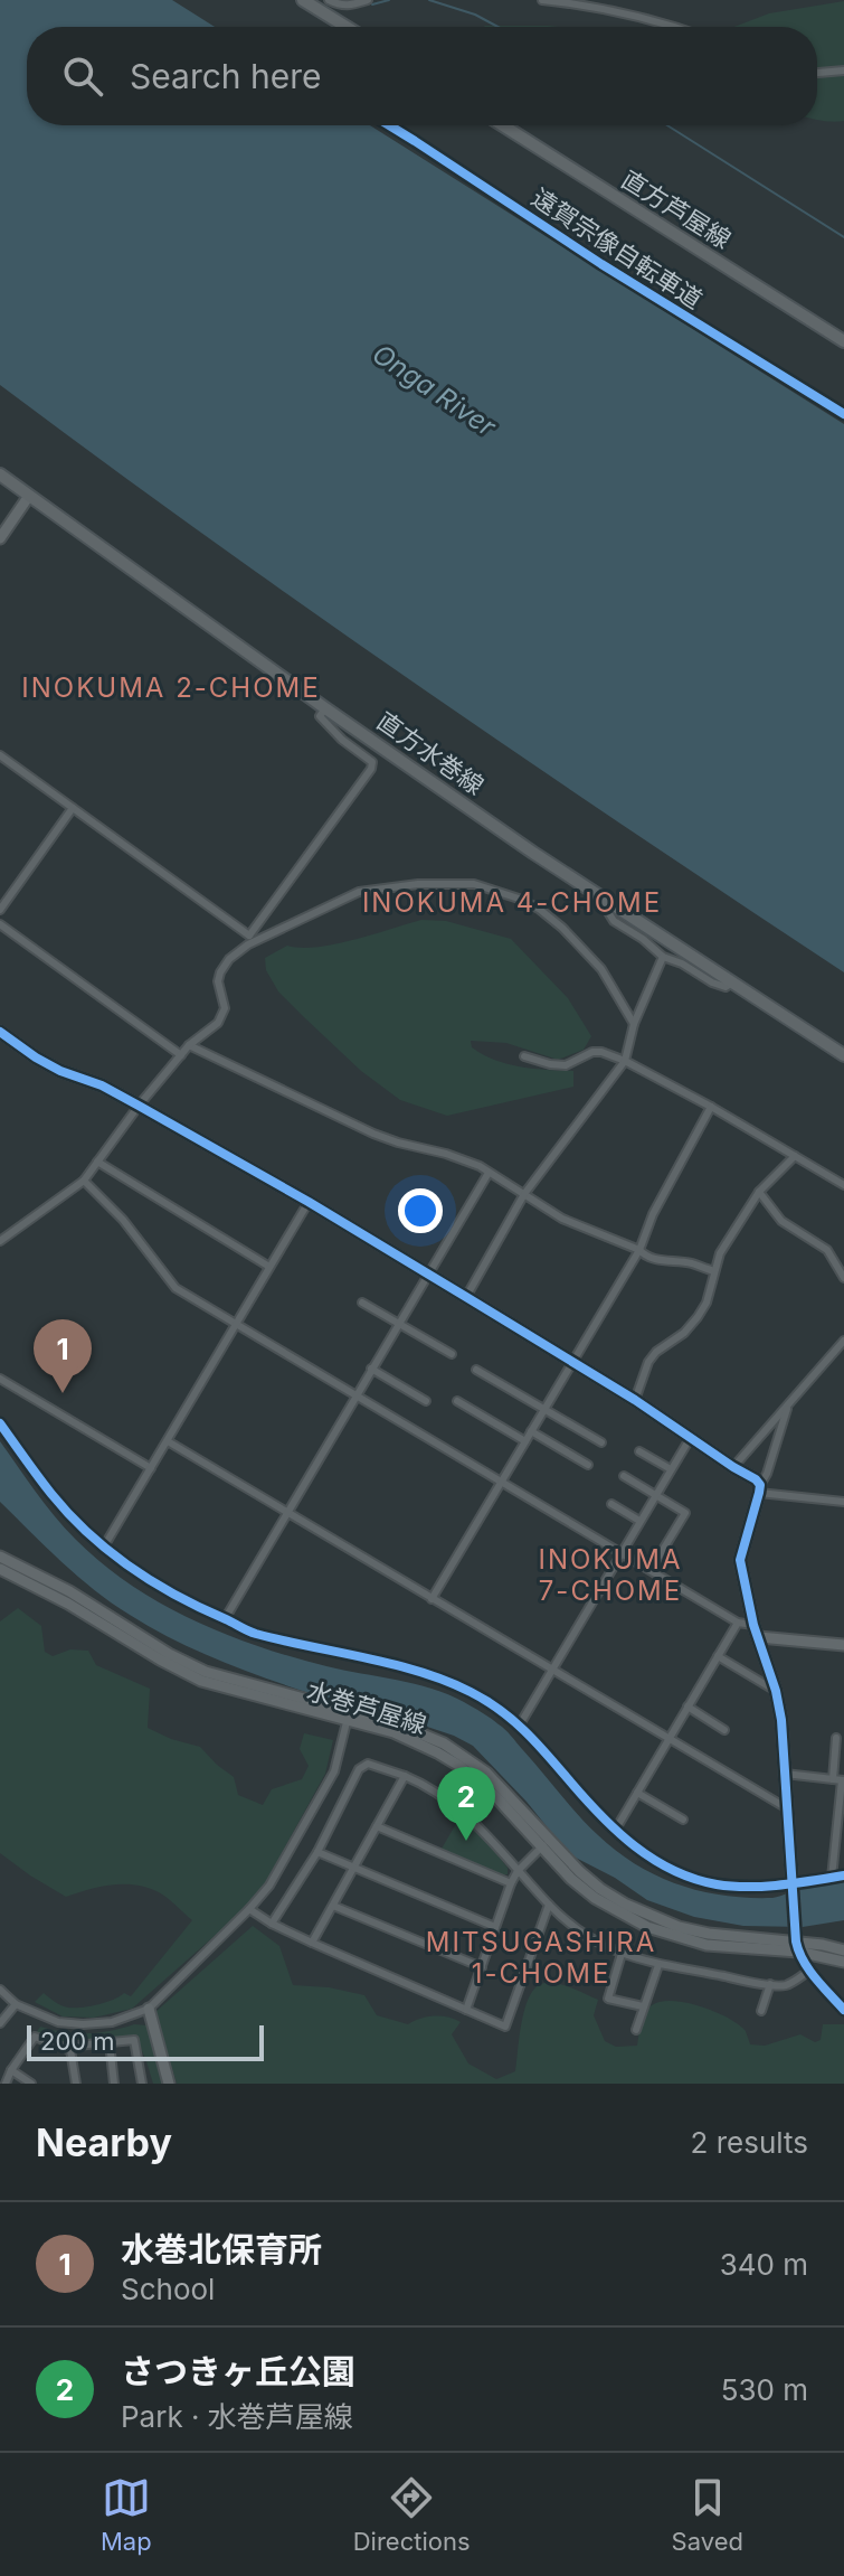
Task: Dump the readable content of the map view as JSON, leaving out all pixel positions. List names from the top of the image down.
{
  "streets": {
    "main road": ["直方芦屋線", "直方水巻線"],
    "street": ["水巻芦屋線"],
    "cycle path": ["遠賀宗像自転車道"]
  },
  "districts": [
    "INOKUMA 2-CHOME",
    "INOKUMA 4-CHOME",
    "INOKUMA 7-CHOME",
    "MITSUGASHIRA 1-CHOME"
  ],
  "water": ["Onga River"],
  "scale_bar": "200 m",
  "page": {
    "search": "Search here",
    "pins": ["1", "2"],
    "scale": "200 m",
    "heading": ["Nearby", "2 results"],
    "list": [
      {
        "mark": "1",
        "name": "水巻北保育所",
        "note": "School",
        "value": "340 m"
      },
      {
        "mark": "2",
        "name": "さつきヶ丘公園",
        "note": "Park · 水巻芦屋線",
        "value": "530 m"
      }
    ],
    "nav": ["Map", "Directions", "Saved"]
  }
}
